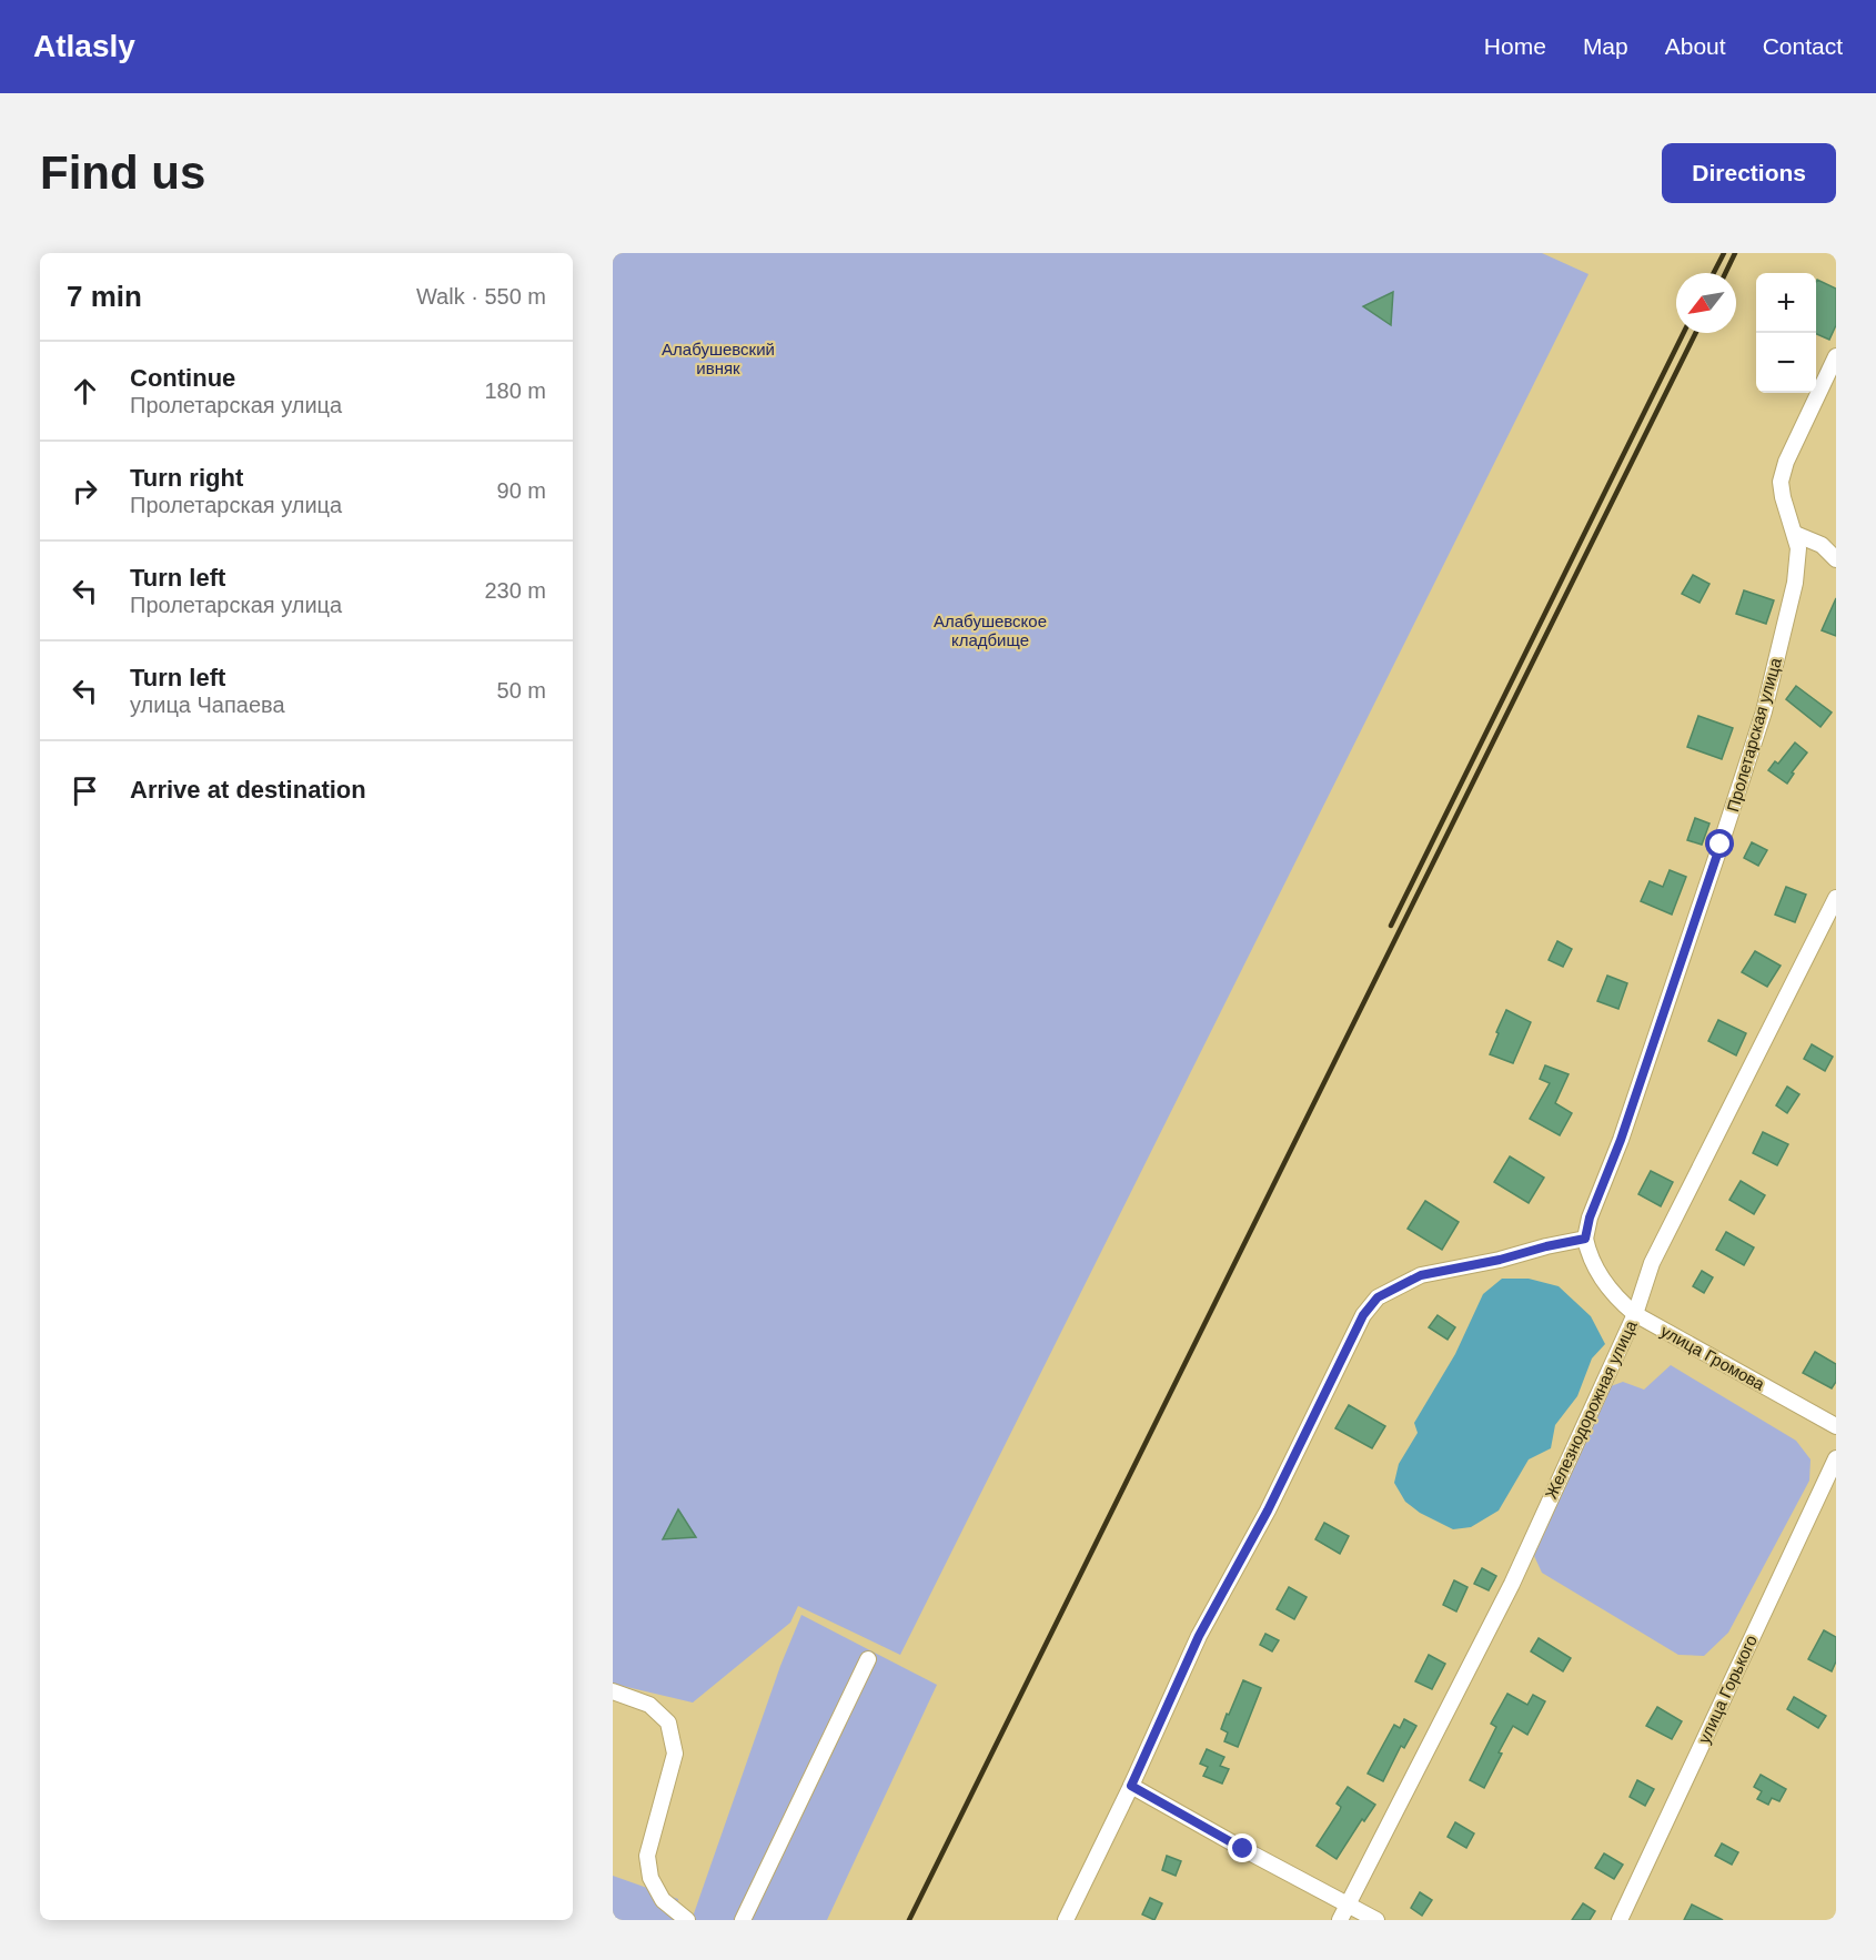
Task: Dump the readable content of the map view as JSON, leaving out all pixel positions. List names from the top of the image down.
{
  "streets": {
    "street": [
      "Пролетарская улица",
      "улица Громова",
      "Железнодорожная улица",
      "улица Горького"
    ]
  },
  "crossings": [
    ["Пролетарская улица", "улица Громова"],
    ["улица Громова", "Железнодорожная улица"]
  ],
  "parks": ["Алабушевский ивняк", "Алабушевское кладбище"],
  "north": "bottom left",
  "page": {
    "header": "Atlasly",
    "nav": [
      "Home",
      "Map",
      "About",
      "Contact"
    ],
    "buttons": "Directions",
    "title": "Find us",
    "heading": ["7 min", "Walk · 550 m"],
    "map_buttons": ["+", "−"],
    "list": [
      ["Continue", "Пролетарская улица", "180 m"],
      ["Turn right", "Пролетарская улица", "90 m"],
      ["Turn left", "Пролетарская улица", "230 m"],
      ["Turn left", "улица Чапаева", "50 m"],
      "Arrive at destination"
    ]
  }
}
